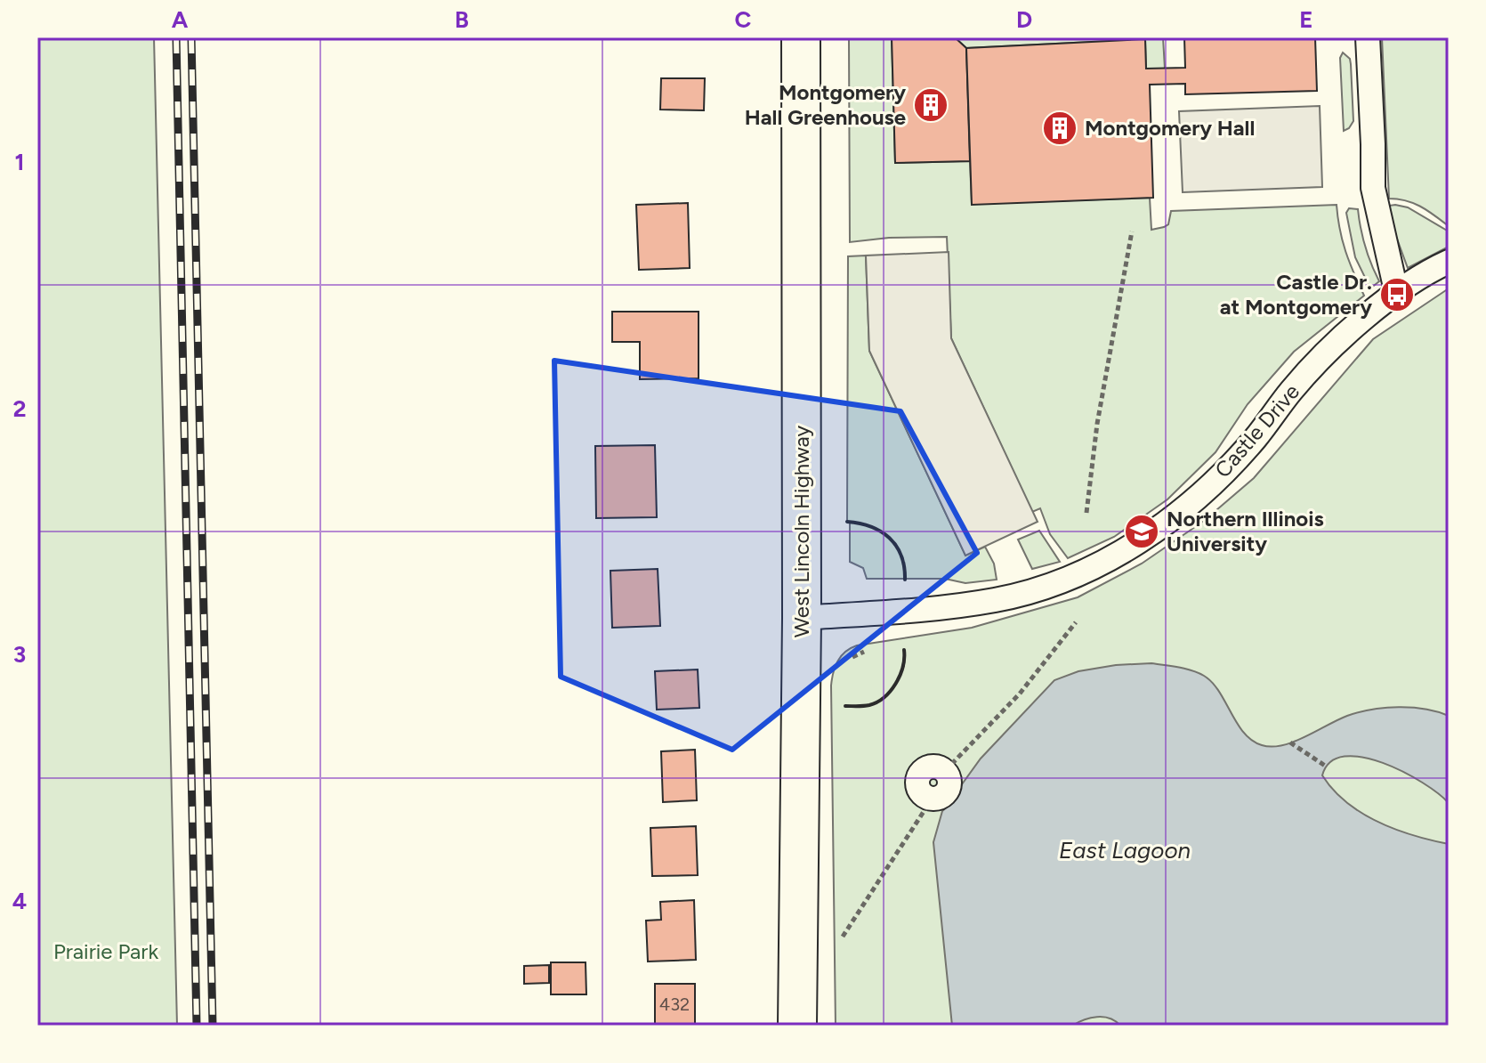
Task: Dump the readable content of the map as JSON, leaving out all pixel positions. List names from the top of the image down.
{
  "streets": {
    "main road": ["West Lincoln Highway"],
    "street": ["Castle Drive"]
  },
  "crossings": [
    ["Castle Drive", "West Lincoln Highway"]
  ],
  "water": ["East Lagoon"],
  "parks": ["Prairie Park"],
  "places": {
    "building": ["Montgomery Hall Greenhouse", "Montgomery Hall"],
    "bus stop": ["Castle Dr. at Montgomery"],
    "school or university": ["Northern Illinois University"]
  },
  "house_numbers": ["432"],
  "grid": {
    "columns": [
      "A",
      "B",
      "C",
      "D",
      "E"
    ],
    "rows": [
      "1",
      "2",
      "3",
      "4"
    ]
  }
}
